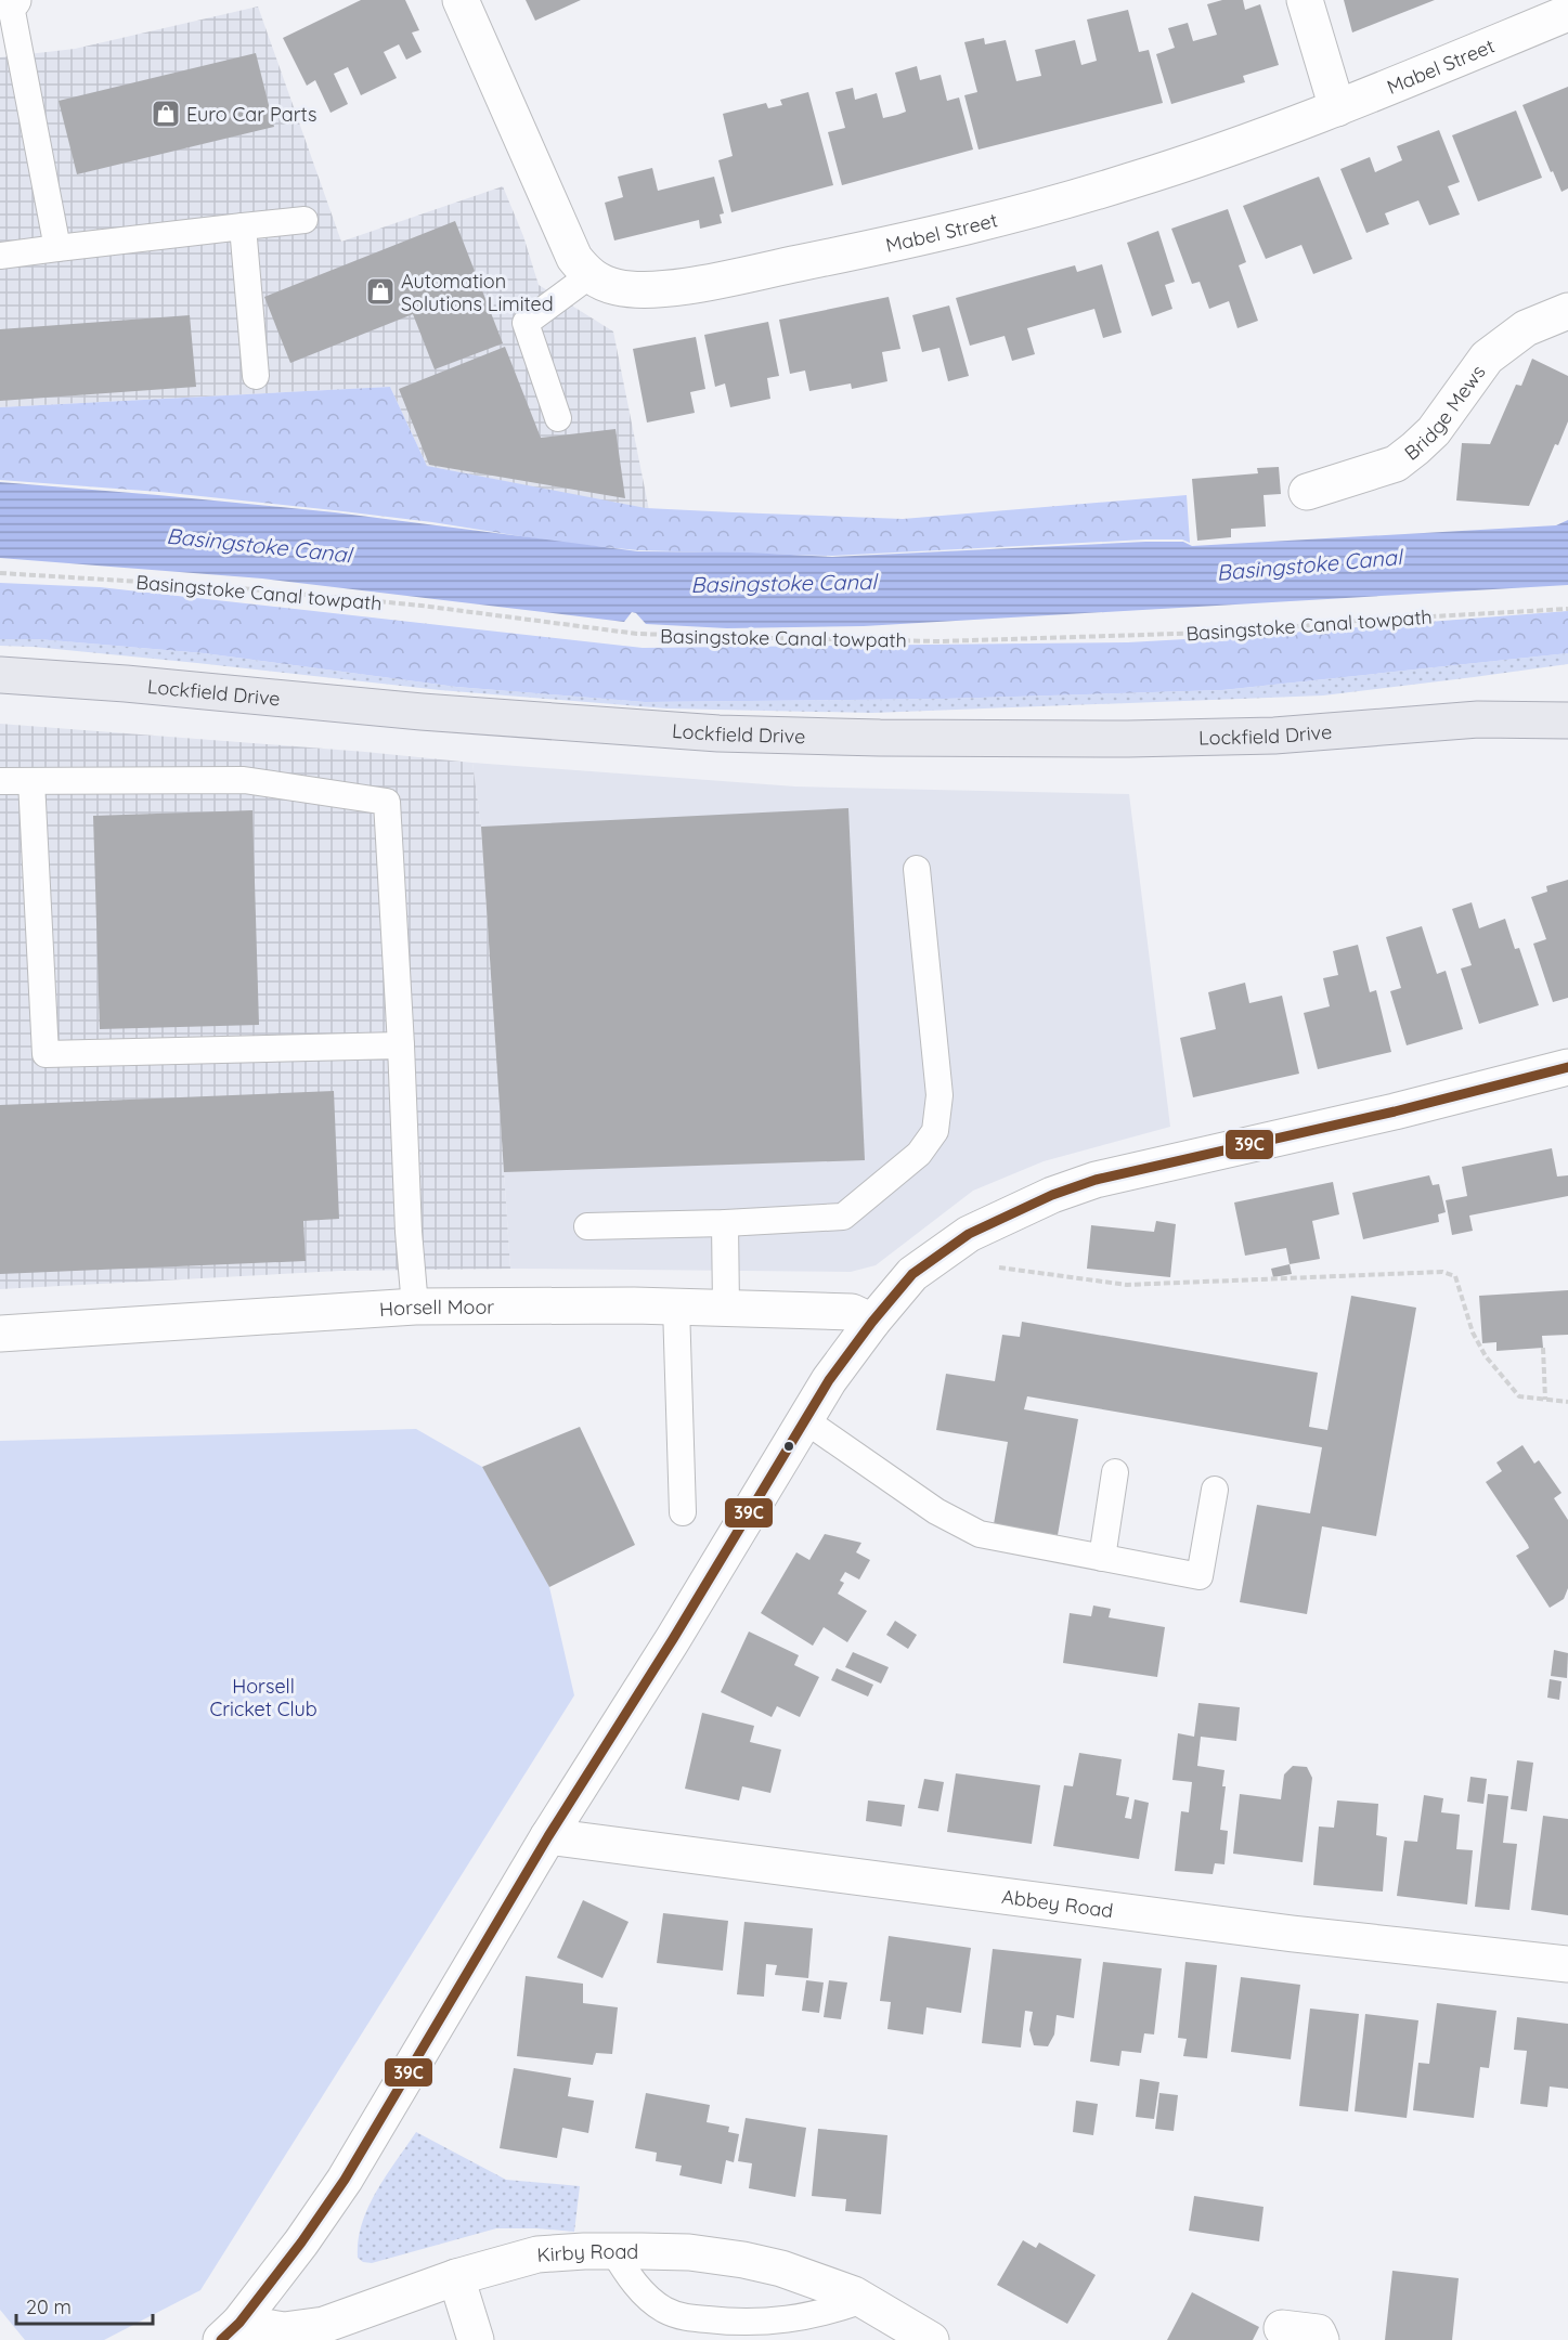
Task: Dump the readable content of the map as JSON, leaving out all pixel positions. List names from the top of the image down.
{
  "streets": {
    "main road": ["Lockfield Drive"],
    "street": [
      "Mabel Street",
      "Bridge Mews",
      "Horsell Moor",
      "Abbey Road",
      "Kirby Road"
    ],
    "path": ["Basingstoke Canal towpath"]
  },
  "water": ["Basingstoke Canal"],
  "parks": ["Horsell Cricket Club"],
  "places": {
    "shop": ["Euro Car Parts", "Automation Solutions Limited"]
  },
  "lines": ["transit line 39C"],
  "scale_bar": "20 m"
}
